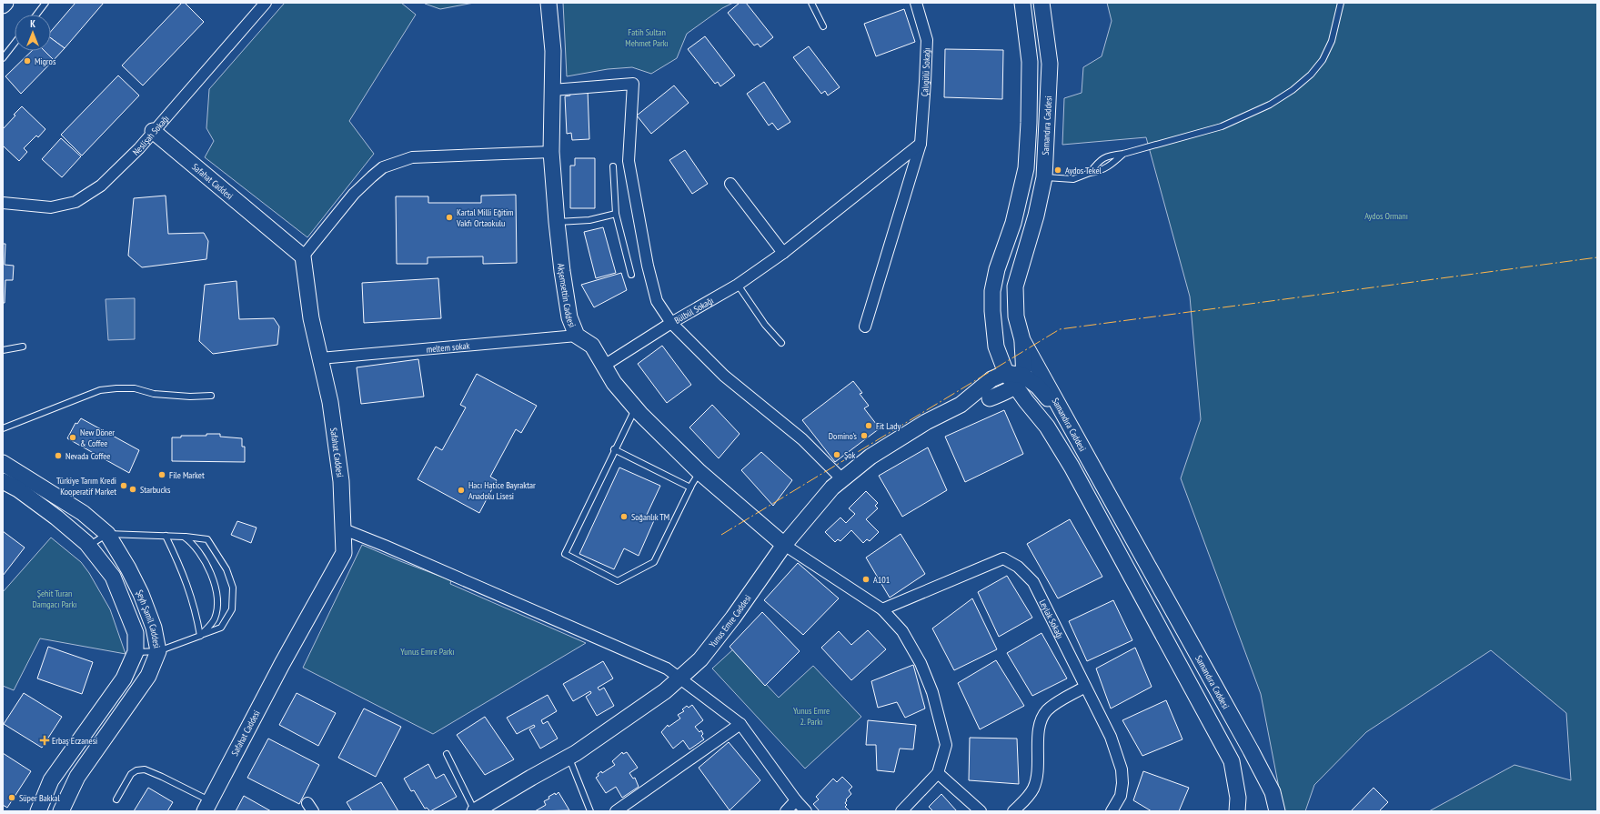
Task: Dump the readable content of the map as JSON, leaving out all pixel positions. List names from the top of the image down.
{
  "streets": {
    "street": [
      "Çalıgülü Sokağı",
      "Samandıra Caddesi",
      "Neslişah Sokağı",
      "Safahat Caddesi",
      "Akşemsettin Caddesi",
      "Bülbül Sokağı",
      "meltem sokak",
      "Şeyh Şamil Caddesi",
      "Leylak Sokağı",
      "Yunus Emre Caddesi"
    ]
  },
  "crossings": [
    ["Çalıgülü Sokağı", "Bülbül Sokağı"],
    ["Neslişah Sokağı", "Safahat Caddesi"],
    ["Safahat Caddesi", "meltem sokak"],
    ["Akşemsettin Caddesi", "Bülbül Sokağı"],
    ["Akşemsettin Caddesi", "meltem sokak"],
    ["Akşemsettin Caddesi", "Yunus Emre Caddesi"]
  ],
  "parks": [
    "Fatih Sultan Mehmet Parkı",
    "Aydos Ormanı",
    "Şehit Turan Damgacı Parkı",
    "Yunus Emre Parkı",
    "Yunus Emre 2. Parkı"
  ],
  "places": {
    "other": [
      "Migros",
      "Aydos Tekel",
      "Kartal Milli Eğitim Vakfı Ortaokulu",
      "Fit Lady",
      "Domino's",
      "New Döner & Coffee",
      "Şok",
      "Nevada Coffee",
      "File Market",
      "Türkiye Tarım Kredi Kooperatif Market",
      "Starbucks",
      "Hacı Hatice Bayraktar Anadolu Lisesi",
      "Soğanlık TM",
      "A101",
      "Süper Bakkal"
    ],
    "health": ["Erbaş Eczanesi"]
  },
  "north": "top"
}
